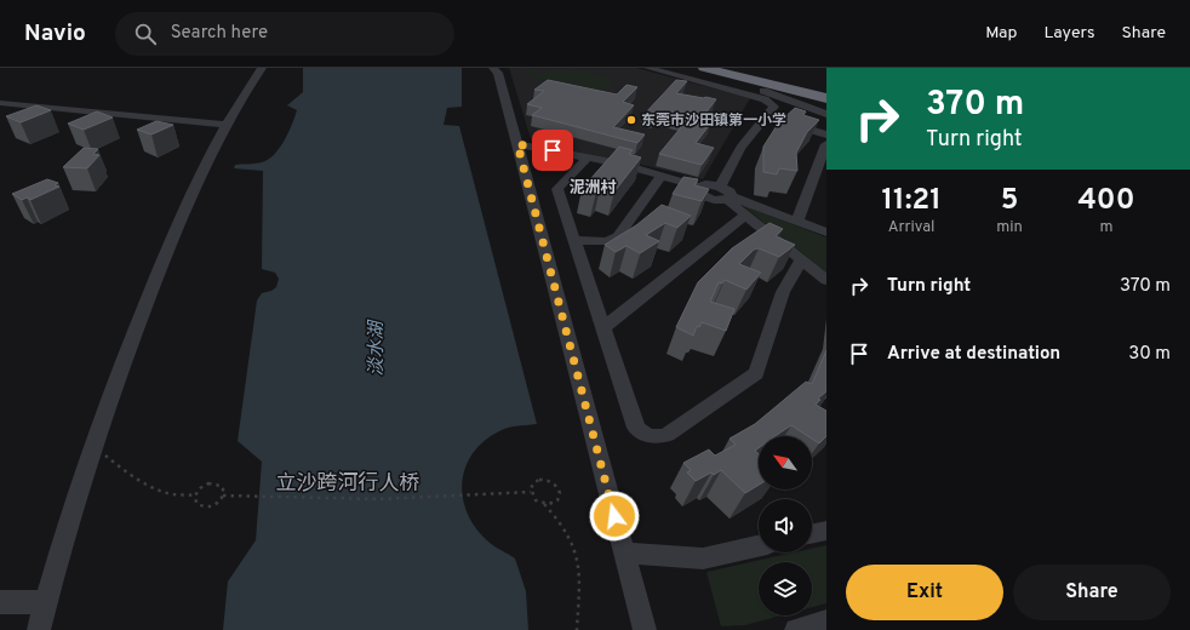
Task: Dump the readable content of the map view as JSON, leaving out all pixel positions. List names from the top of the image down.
{
  "streets": {
    "path": ["立沙跨河行人桥"]
  },
  "districts": ["泥洲村"],
  "water": ["淡水湖"],
  "places": ["东莞市沙田镇第一小学"],
  "north": "top left",
  "page": {
    "header": "Navio",
    "search": "Search here",
    "nav": ["Map", "Layers", "Share"],
    "turn": ["370 m", "Turn right"],
    "eta": [
      "11:21",
      "Arrival",
      "5",
      "min",
      "400",
      "m"
    ],
    "list": [
      {
        "name": "Turn right",
        "value": "370 m"
      },
      {
        "name": "Arrive at destination",
        "value": "30 m"
      }
    ],
    "buttons": ["Exit", "Share"]
  }
}
